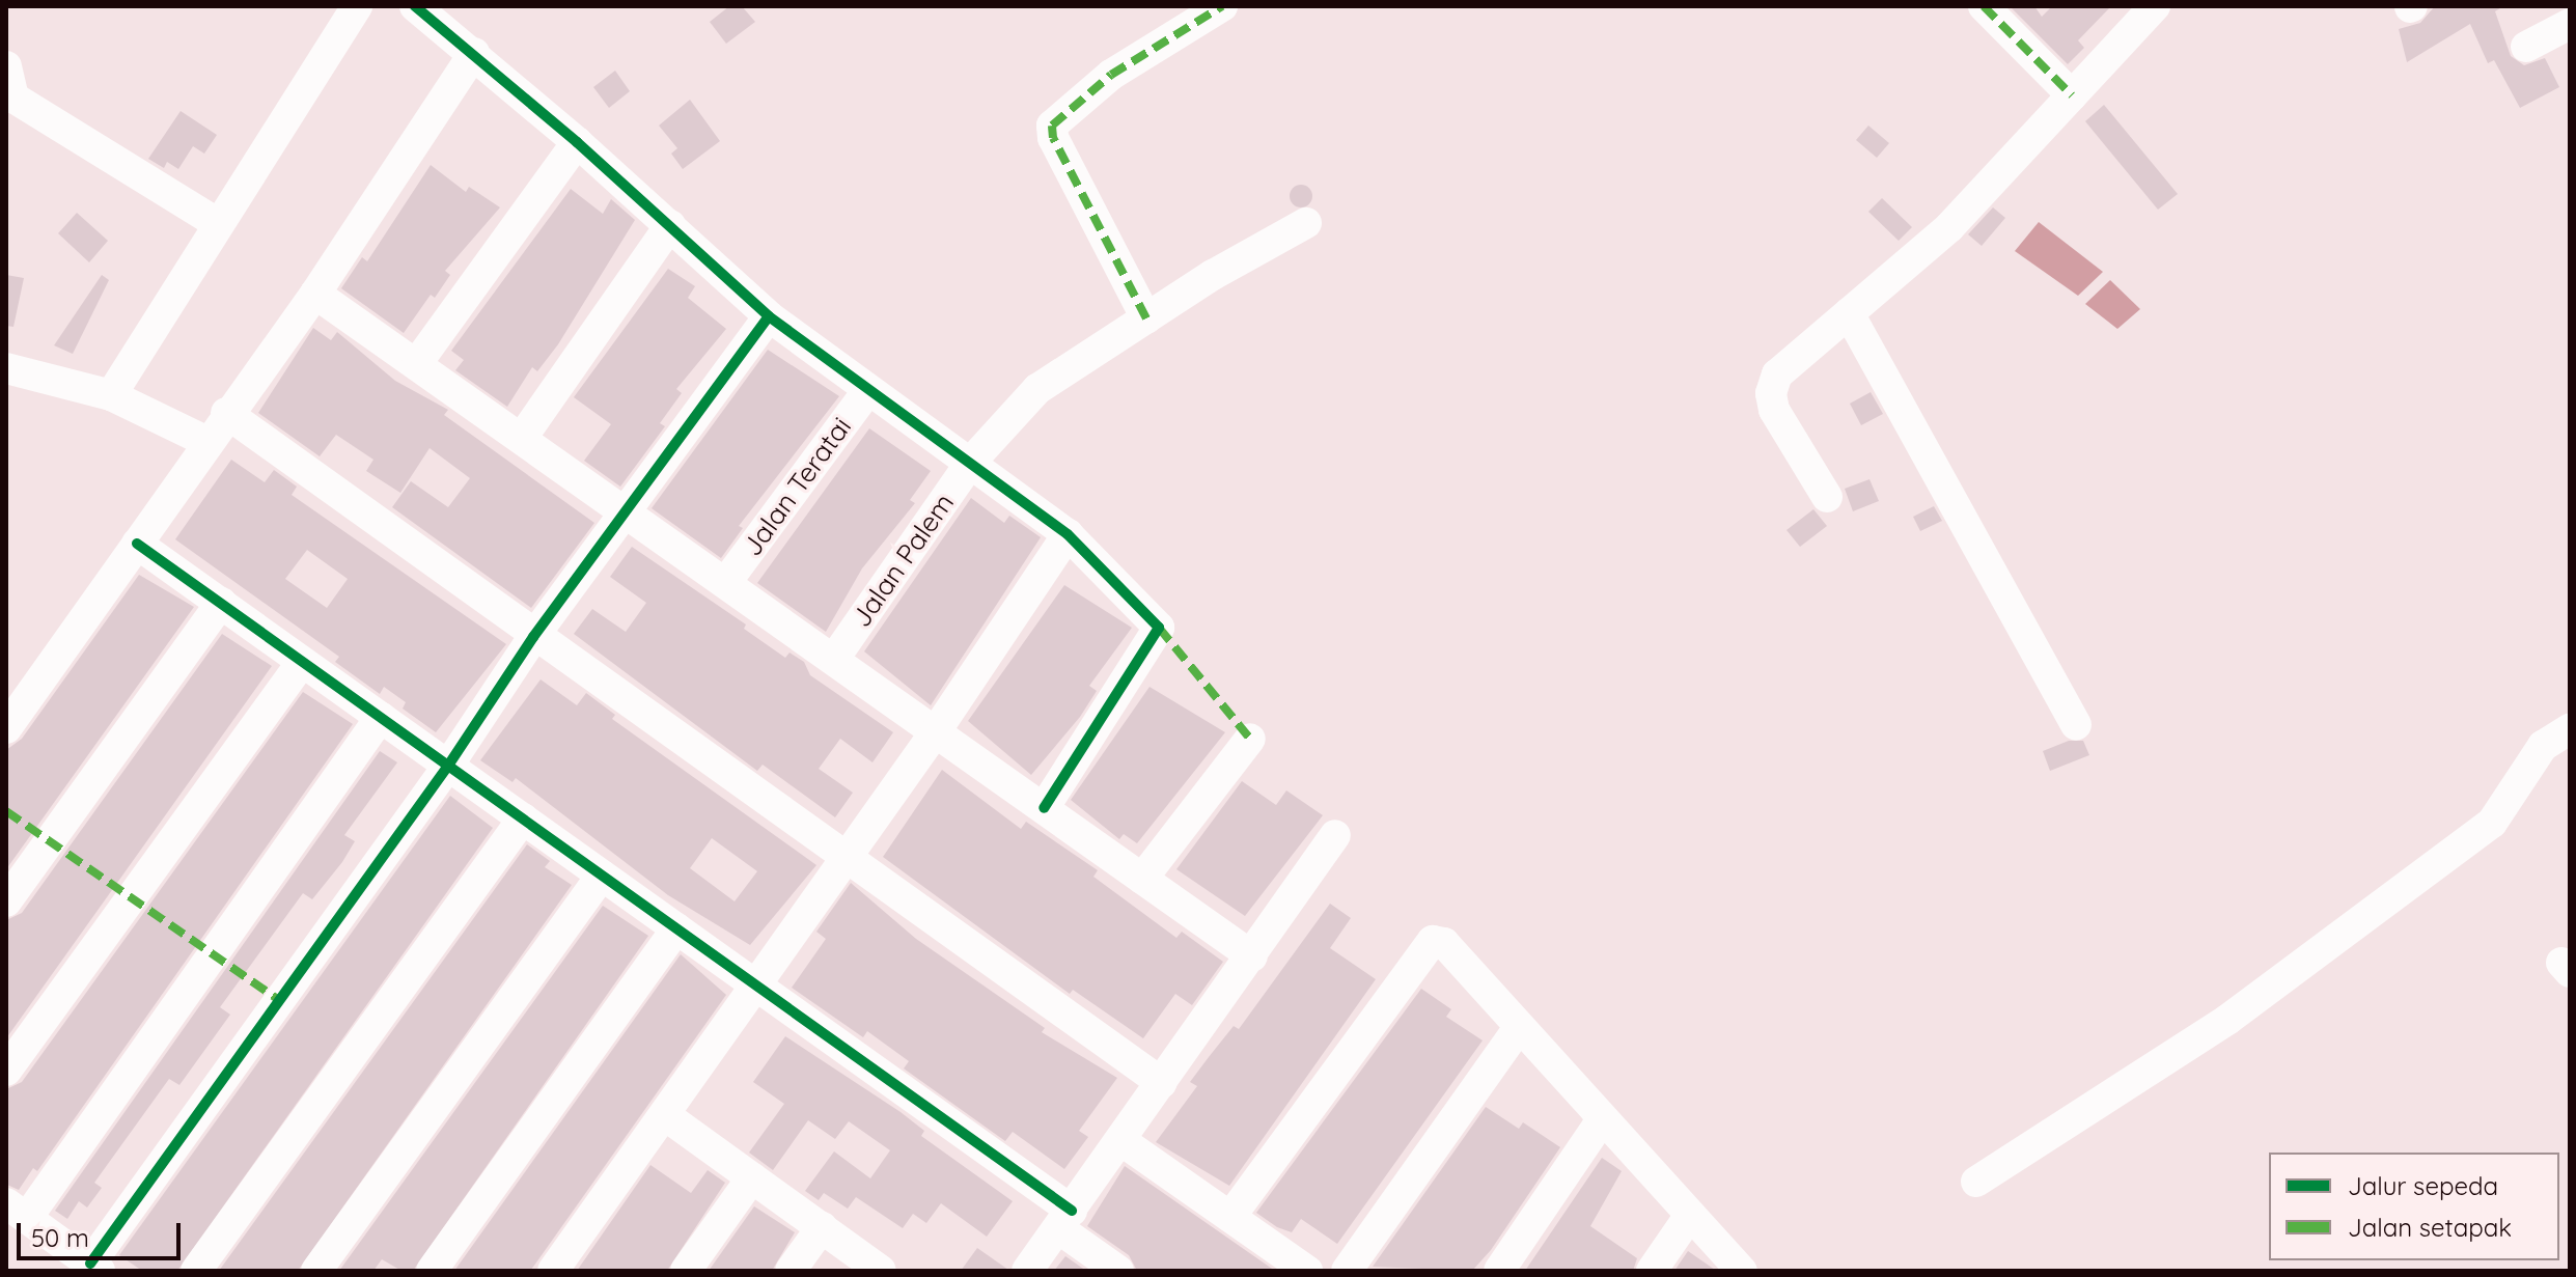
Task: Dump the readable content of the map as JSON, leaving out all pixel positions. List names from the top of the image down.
{
  "streets": {
    "street": ["Jalan Teratai", "Jalan Palem"]
  },
  "legend": ["Jalur sepeda", "Jalan setapak"],
  "scale_bar": "50 m"
}
